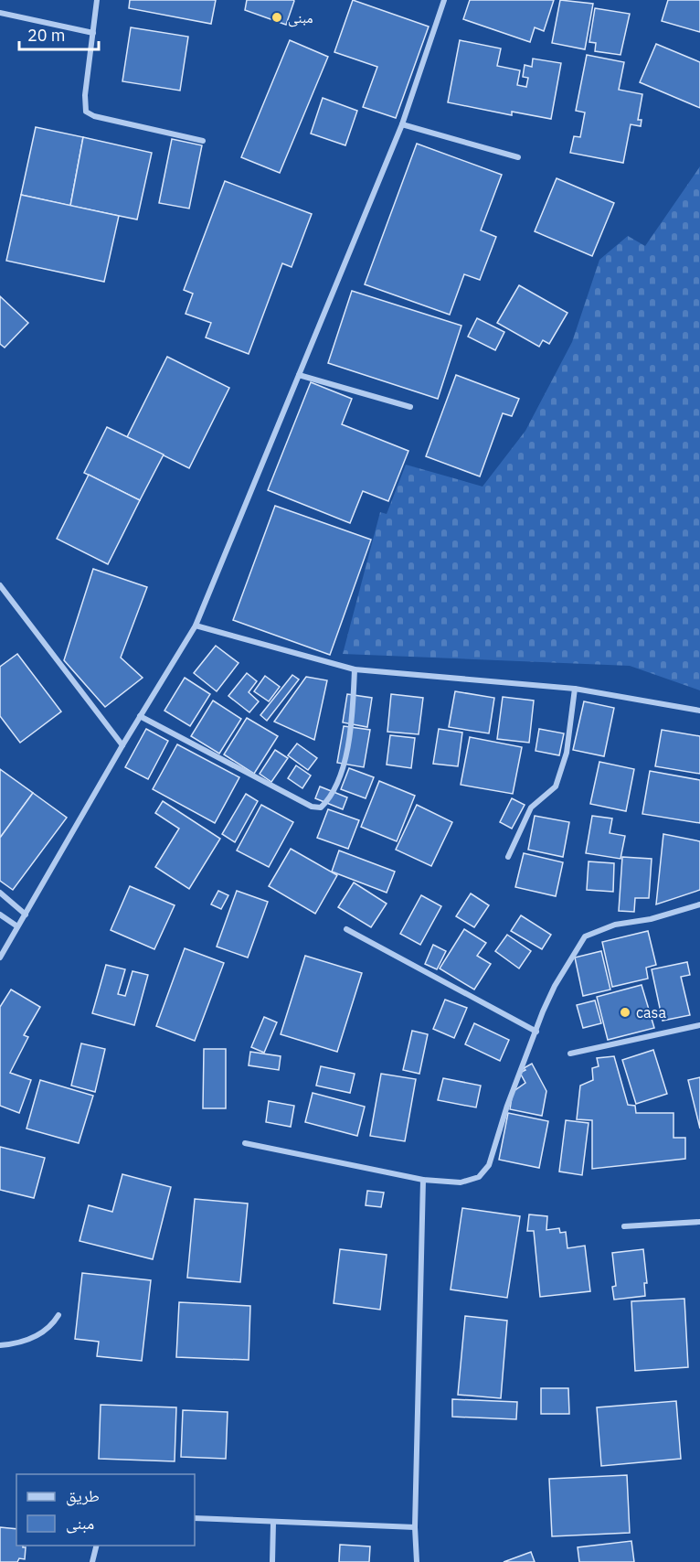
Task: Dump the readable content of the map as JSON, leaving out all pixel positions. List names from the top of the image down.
{
  "places": ["مبنى", "casa"],
  "legend": ["طريق", "مبنى"],
  "scale_bar": "20 m"
}
